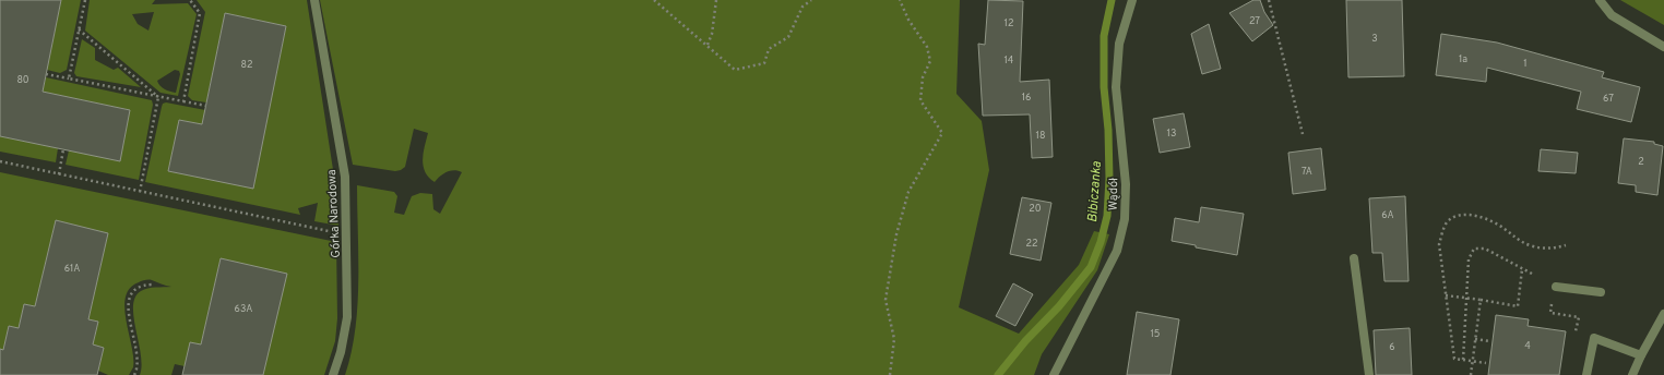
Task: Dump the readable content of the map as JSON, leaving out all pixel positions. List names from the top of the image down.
{
  "streets": {
    "street": ["Wądół", "Górka Narodowa"]
  },
  "water": ["Bibiczanka"],
  "house_numbers": [
    "27",
    "12",
    "3",
    "1a",
    "14",
    "1",
    "82",
    "80",
    "16",
    "67",
    "13",
    "18",
    "2",
    "7A",
    "20",
    "6A",
    "22",
    "61A",
    "63A",
    "15",
    "4",
    "6"
  ]
}
